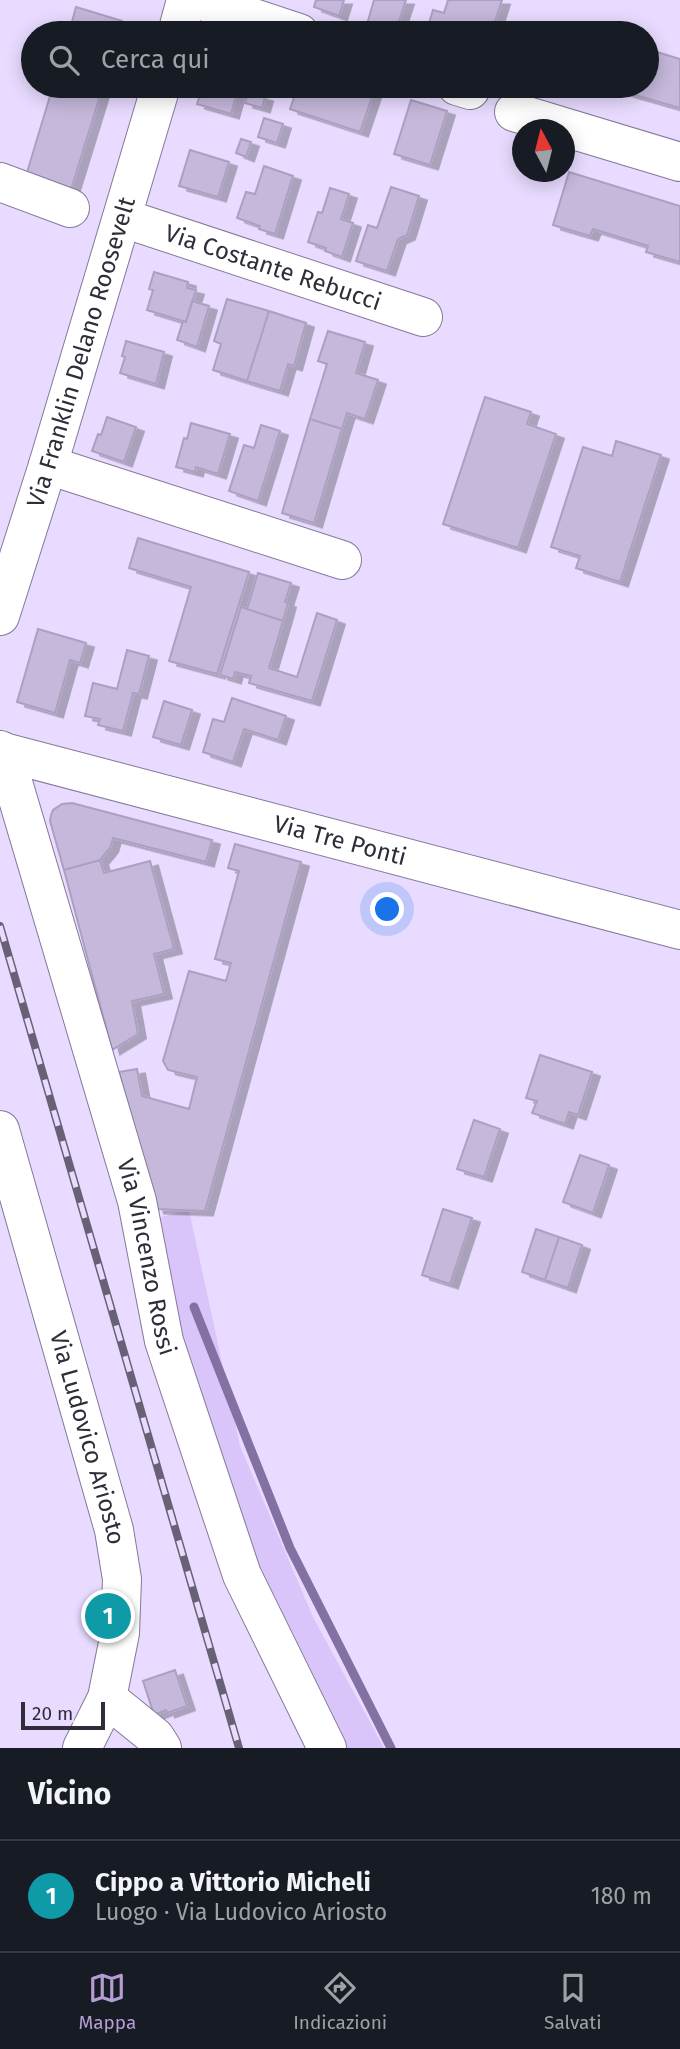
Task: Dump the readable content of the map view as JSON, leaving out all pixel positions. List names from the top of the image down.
{
  "streets": {
    "street": [
      "Via Costante Rebucci",
      "Via Franklin Delano Roosevelt",
      "Via Tre Ponti",
      "Via Vincenzo Rossi",
      "Via Ludovico Ariosto"
    ]
  },
  "crossings": [
    ["Via Costante Rebucci", "Via Franklin Delano Roosevelt"],
    ["Via Tre Ponti", "Via Vincenzo Rossi"]
  ],
  "scale_bar": "20 m",
  "north": "top",
  "page": {
    "search": "Cerca qui",
    "pins": "1",
    "scale": "20 m",
    "heading": "Vicino",
    "list": [
      {
        "mark": "1",
        "name": "Cippo a Vittorio Micheli",
        "note": "Luogo · Via Ludovico Ariosto",
        "value": "180 m"
      }
    ],
    "nav": ["Mappa", "Indicazioni", "Salvati"]
  }
}
